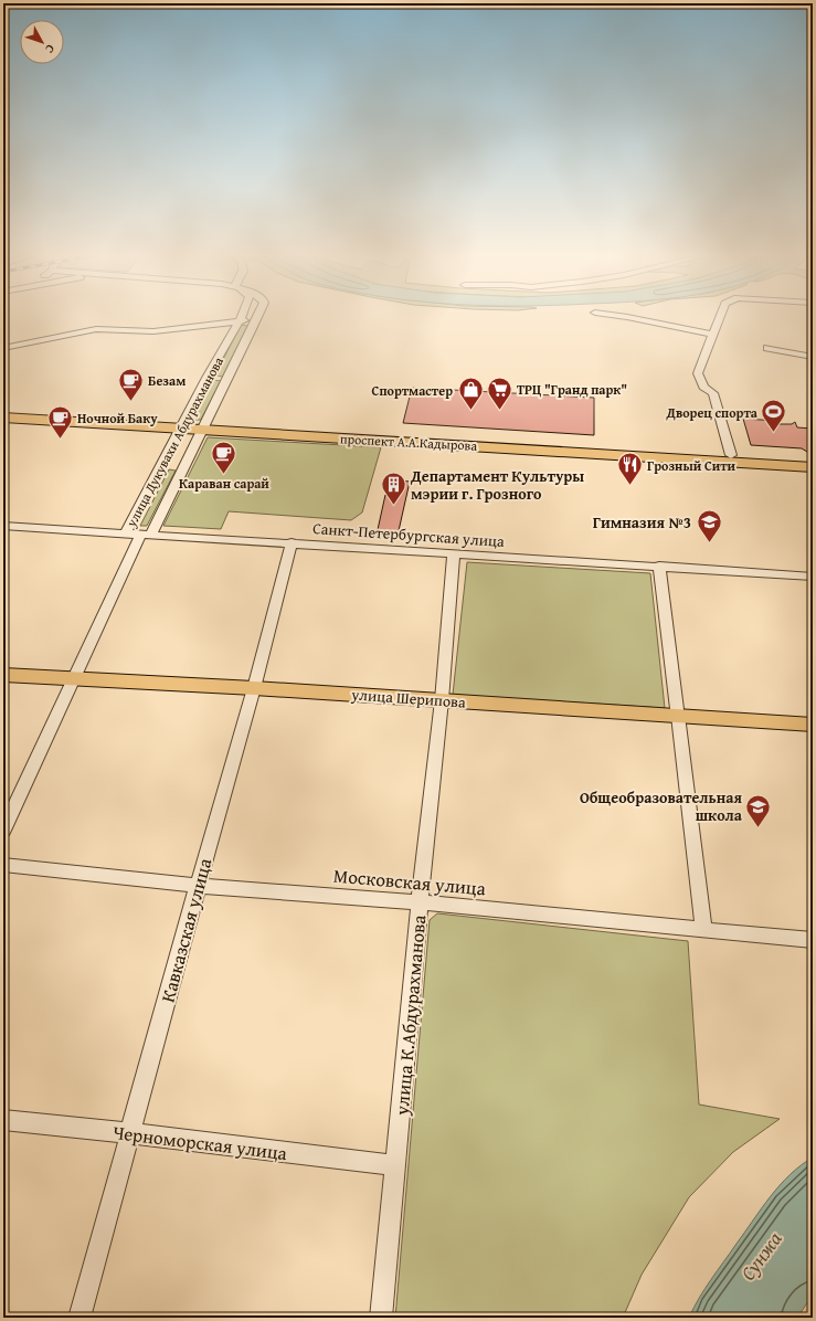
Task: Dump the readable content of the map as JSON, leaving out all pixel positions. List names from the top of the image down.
{
  "streets": {
    "main road": ["проспект А.А.Кадырова", "улица Шерипова"],
    "street": [
      "улица Дукувахи Абдурахманова",
      "Санкт-Петербургская улица",
      "Московская улица",
      "Кавказская улица",
      "улица К.Абдурахманова",
      "Черноморская улица"
    ]
  },
  "crossings": [
    ["улица Дукувахи Абдурахманова", "проспект А.А.Кадырова"],
    ["улица Дукувахи Абдурахманова", "Санкт-Петербургская улица"],
    ["улица Дукувахи Абдурахманова", "улица Шерипова"],
    ["Санкт-Петербургская улица", "Кавказская улица"],
    ["Санкт-Петербургская улица", "улица К.Абдурахманова"],
    ["улица Шерипова", "Кавказская улица"],
    ["улица Шерипова", "улица К.Абдурахманова"],
    ["Московская улица", "Кавказская улица"],
    ["Московская улица", "улица К.Абдурахманова"],
    ["Кавказская улица", "Черноморская улица"],
    ["улица К.Абдурахманова", "Черноморская улица"]
  ],
  "water": ["Сунжа"],
  "places": {
    "cafe": ["Безам", "Ночной Баку", "Караван сарай"],
    "supermarket": ["ТРЦ \"Гранд парк\""],
    "shop": ["Спортмастер"],
    "sports": ["Дворец спорта"],
    "restaurant": ["Грозный Сити"],
    "building": ["Департамент Культуры мэрии г. Грозного"],
    "school or university": ["Гимназия №3", "Общеобразовательная школа"]
  },
  "north": "bottom right"
}
